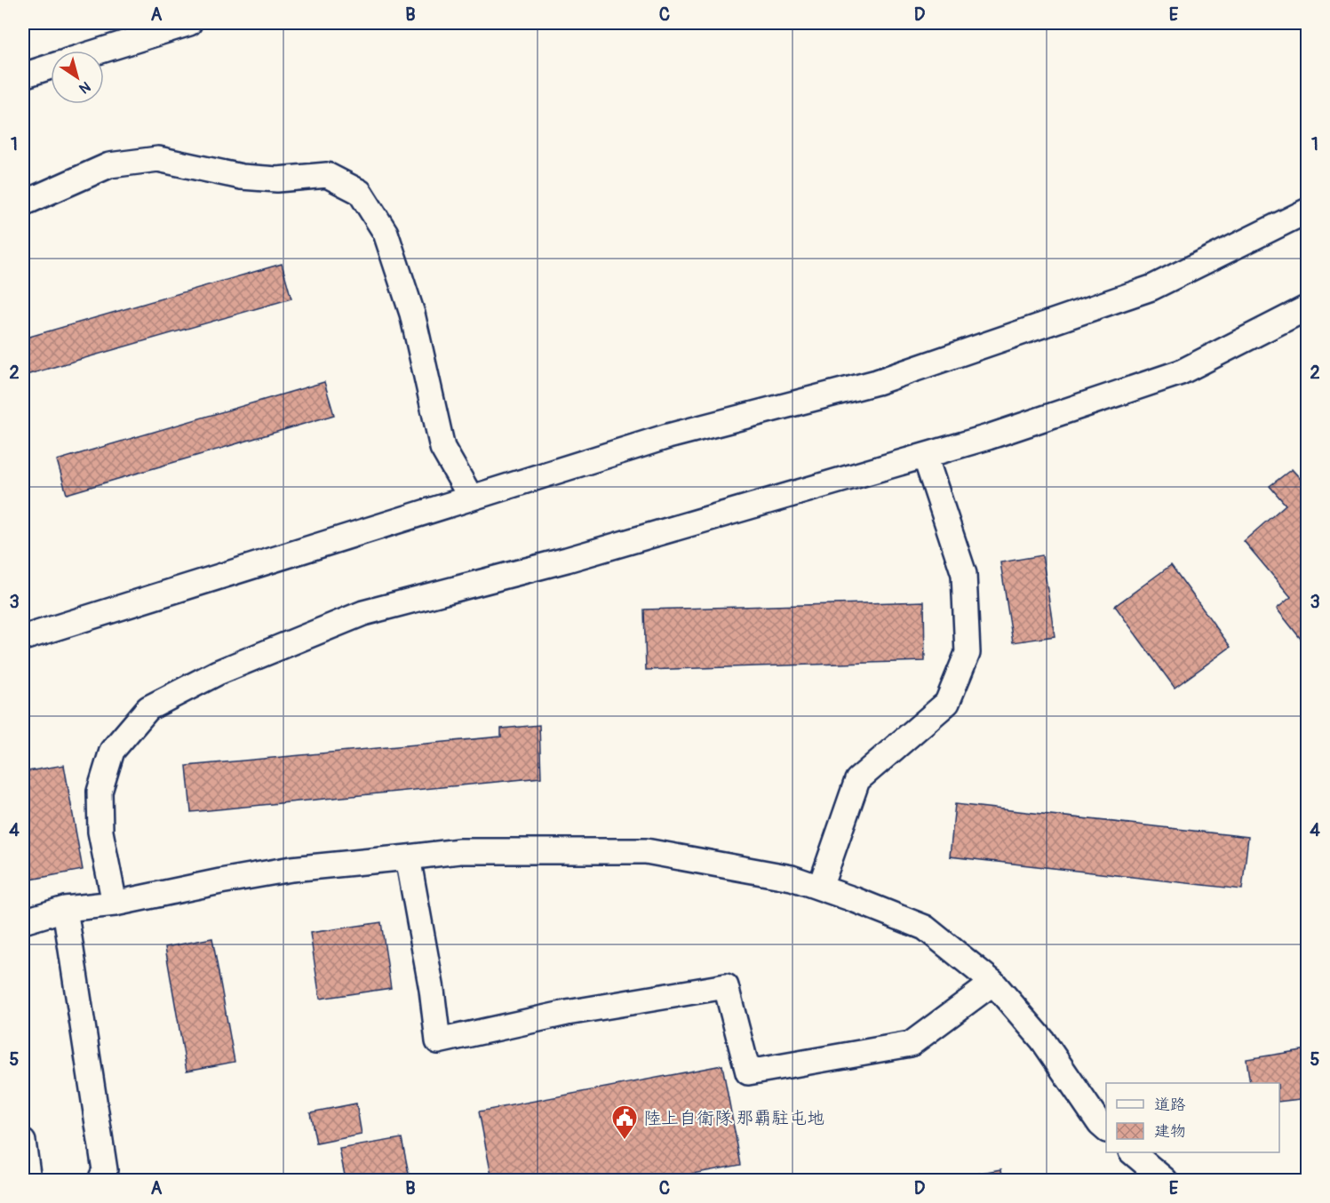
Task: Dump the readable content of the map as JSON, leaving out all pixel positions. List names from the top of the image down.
{
  "places": {
    "public building": ["陸上自衛隊 那覇駐屯地"]
  },
  "legend": ["道路", "建物"],
  "north": "bottom right",
  "grid": {
    "columns": [
      "A",
      "B",
      "C",
      "D",
      "E"
    ],
    "rows": [
      "1",
      "2",
      "3",
      "4",
      "5"
    ]
  }
}
